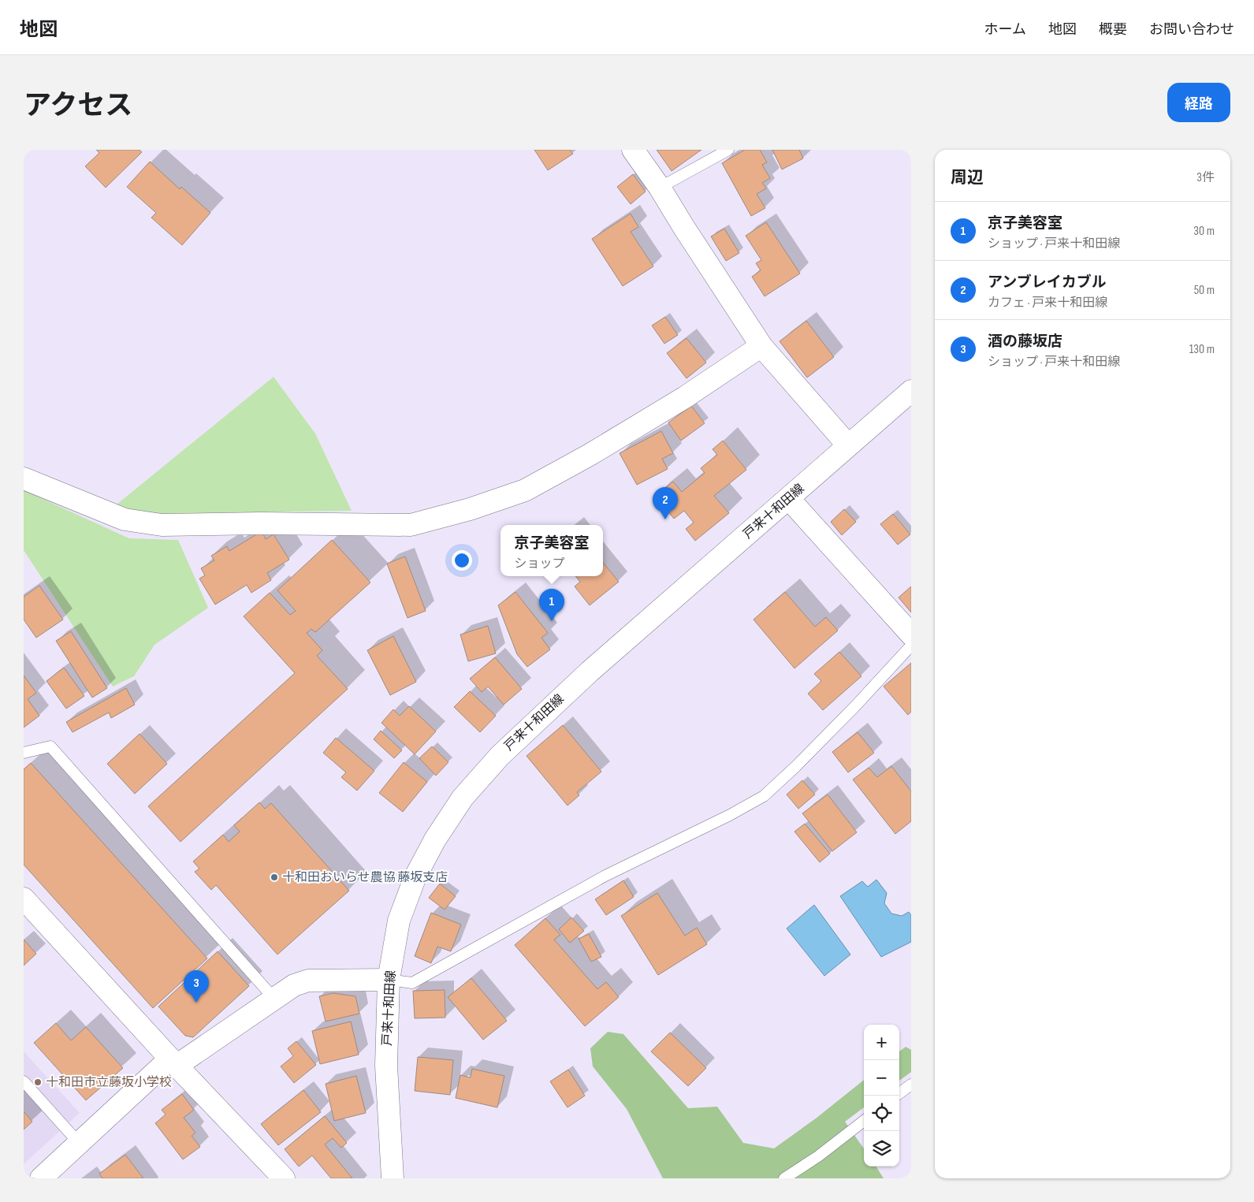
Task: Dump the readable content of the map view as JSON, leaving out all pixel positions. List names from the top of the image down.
{
  "streets": {
    "street": ["戸来十和田線"]
  },
  "places": ["十和田おいらせ農協 藤坂支店", "十和田市立藤坂小学校"],
  "page": {
    "header": "地図",
    "nav": [
      "ホーム",
      "地図",
      "概要",
      "お問い合わせ"
    ],
    "title": "アクセス",
    "buttons": "経路",
    "heading": ["周辺", "3件"],
    "list": [
      {
        "mark": "1",
        "name": "京子美容室",
        "note": "ショップ · 戸来十和田線",
        "value": "30 m"
      },
      {
        "mark": "2",
        "name": "アンブレイカブル",
        "note": "カフェ · 戸来十和田線",
        "value": "50 m"
      },
      {
        "mark": "3",
        "name": "酒の藤坂店",
        "note": "ショップ · 戸来十和田線",
        "value": "130 m"
      }
    ],
    "pins": ["2", "1", "3"],
    "popup": ["京子美容室", "ショップ"],
    "map_buttons": ["+", "−"]
  }
}
